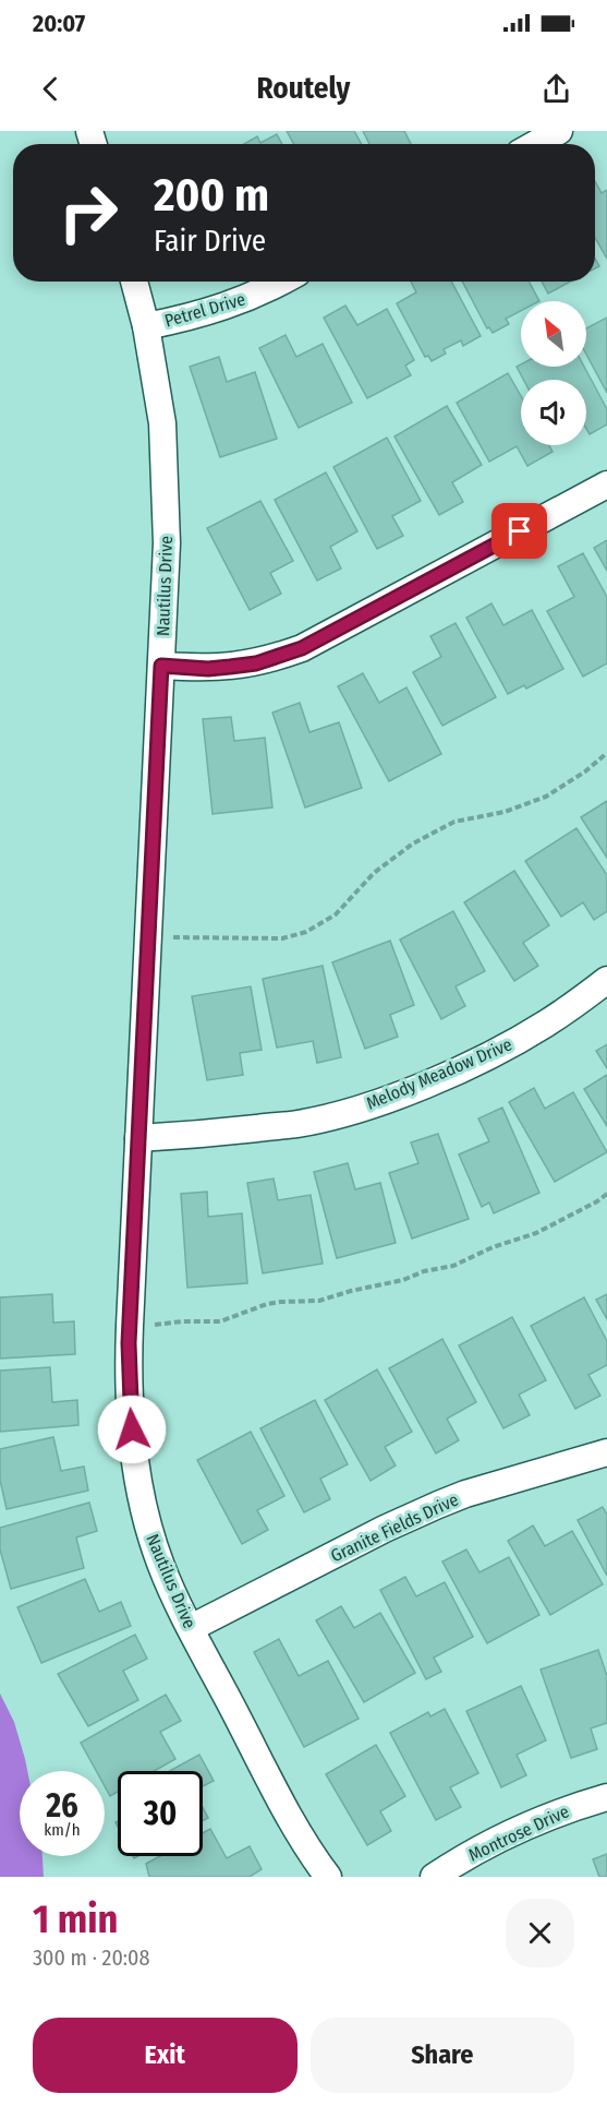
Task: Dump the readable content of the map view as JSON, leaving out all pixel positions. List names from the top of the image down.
{
  "streets": {
    "street": [
      "Petrel Drive",
      "Nautilus Drive",
      "Melody Meadow Drive",
      "Granite Fields Drive",
      "Montrose Drive"
    ]
  },
  "crossings": [
    ["Petrel Drive", "Nautilus Drive"],
    ["Nautilus Drive", "Melody Meadow Drive"],
    ["Nautilus Drive", "Granite Fields Drive"]
  ],
  "north": "top left",
  "page": {
    "status": "20:07",
    "header": "Routely",
    "turn": ["200 m", "Fair Drive"],
    "speed": "26 km/h",
    "limit": "30",
    "heading": ["1 min", "300 m · 20:08"],
    "buttons": ["Exit", "Share"]
  }
}
